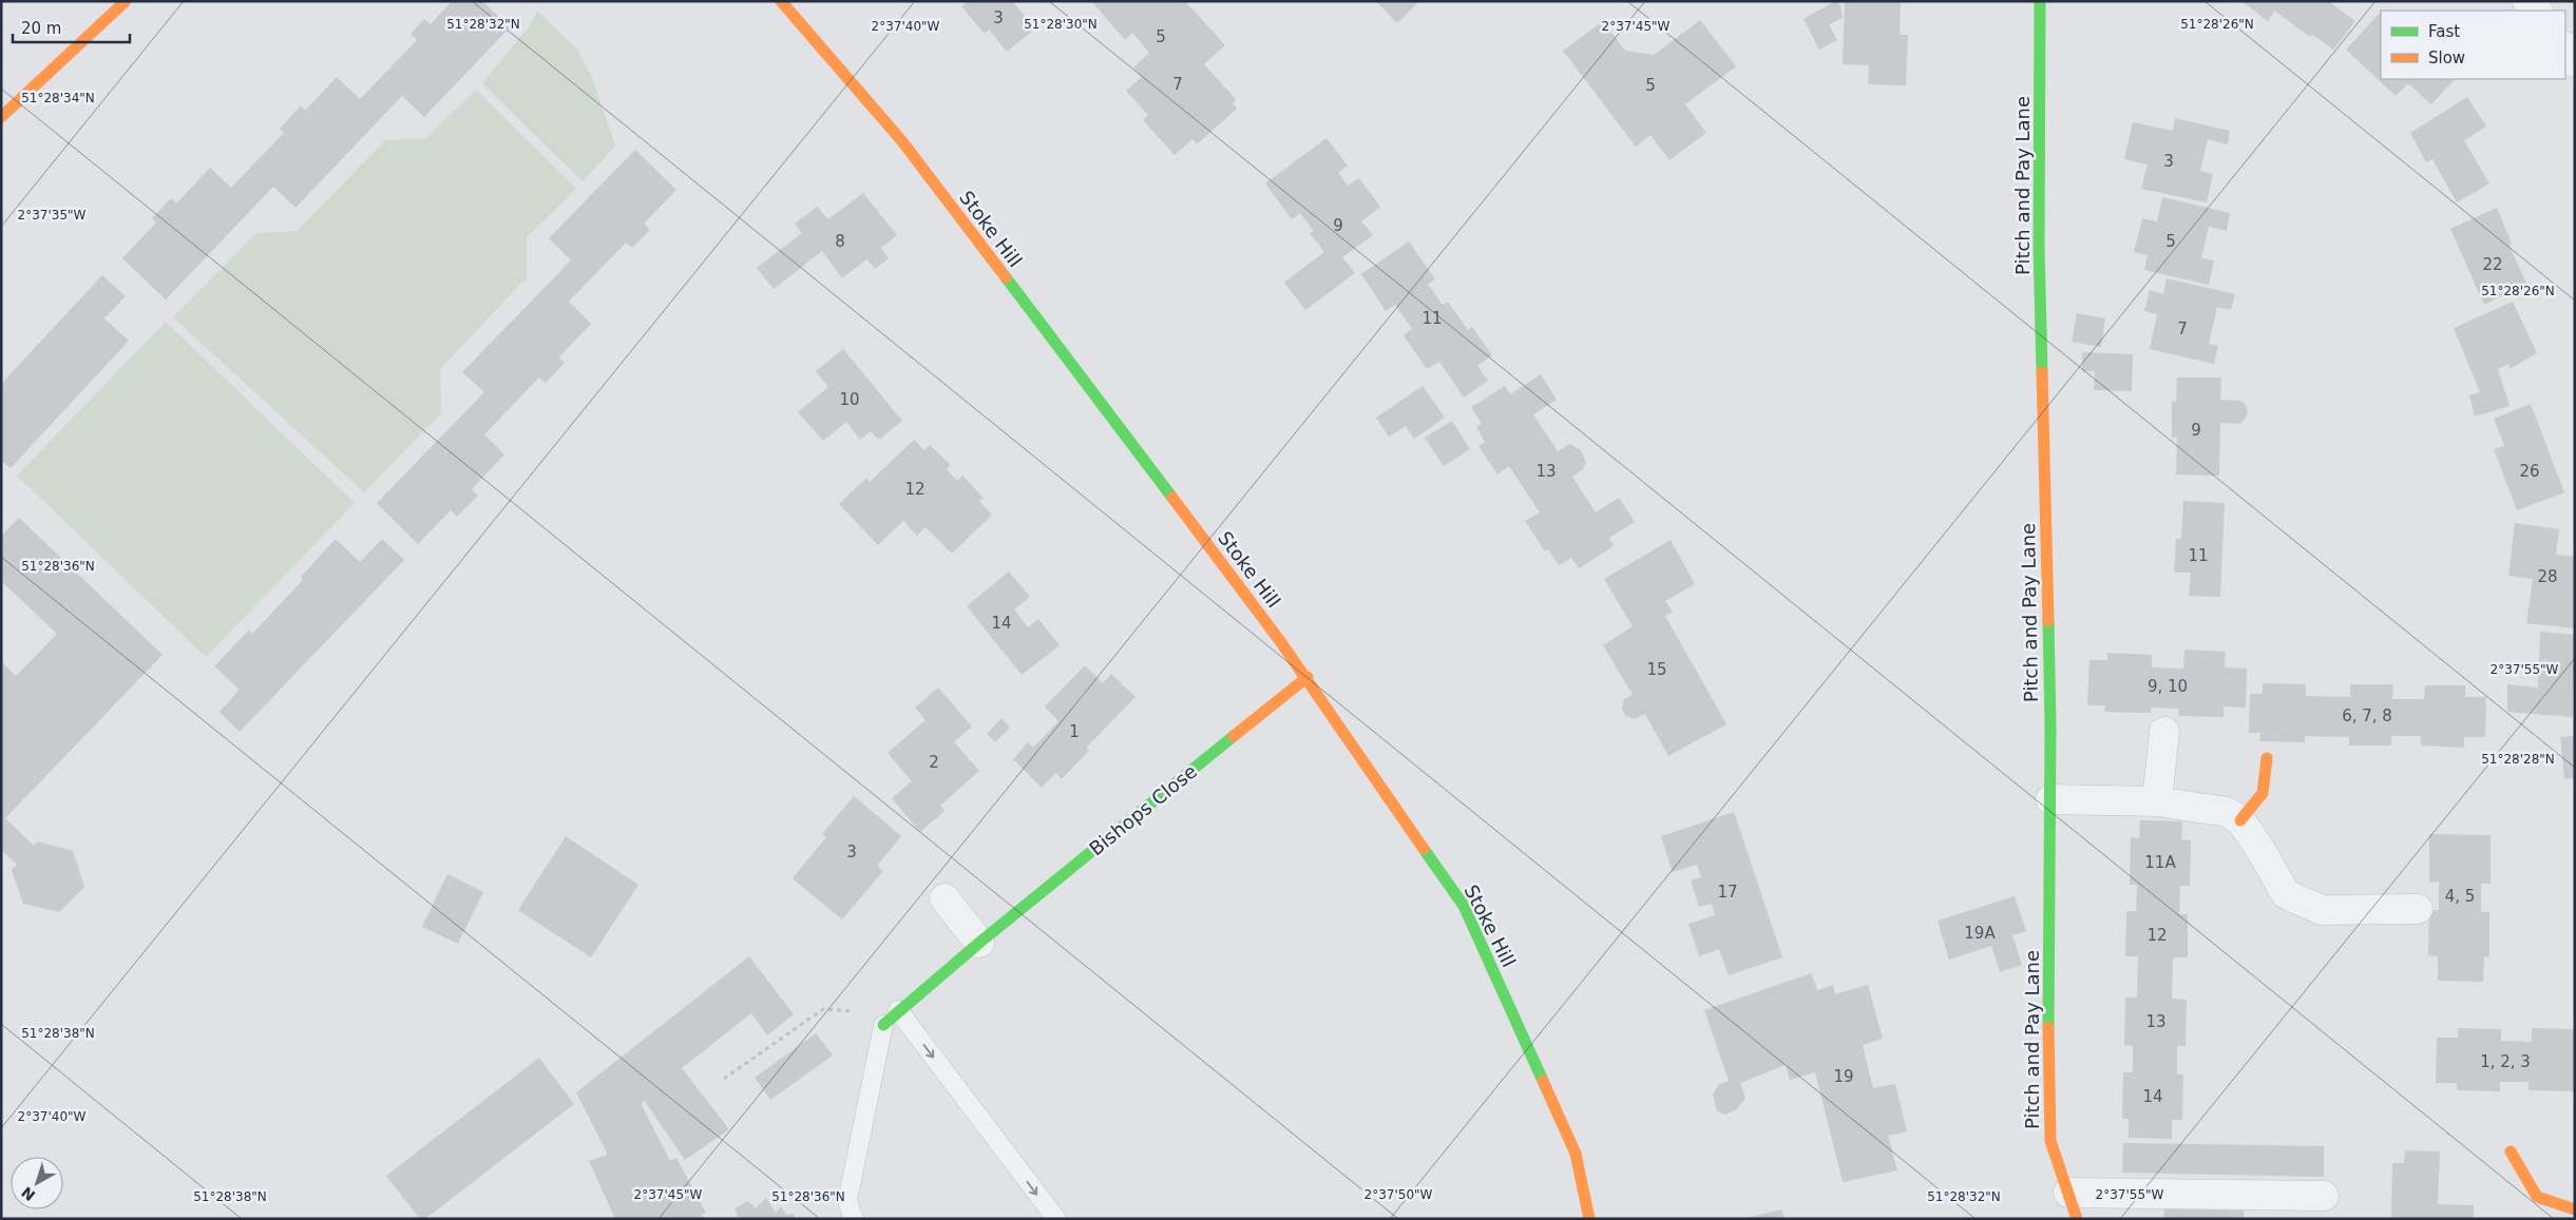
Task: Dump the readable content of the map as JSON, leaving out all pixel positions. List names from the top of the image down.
{
  "streets": {
    "street": ["Pitch and Pay Lane", "Stoke Hill", "Bishops Close"]
  },
  "crossings": [
    ["Stoke Hill", "Bishops Close"]
  ],
  "house_numbers": [
    "3",
    "5",
    "7",
    "5",
    "3",
    "9",
    "8",
    "5",
    "22",
    "11",
    "7",
    "10",
    "9",
    "13",
    "26",
    "12",
    "11",
    "28",
    "14",
    "15",
    "9, 10",
    "6, 7, 8",
    "1",
    "2",
    "3",
    "11A",
    "17",
    "4, 5",
    "19A",
    "12",
    "13",
    "1, 2, 3",
    "19",
    "14"
  ],
  "legend": ["Fast", "Slow"],
  "scale_bar": "20 m",
  "north": "bottom left",
  "coordinates": [
    "51°28'32\"N",
    "51°28'30\"N",
    "51°28'26\"N",
    "2°37'40\"W",
    "2°37'45\"W",
    "51°28'34\"N",
    "2°37'35\"W",
    "51°28'36\"N",
    "2°37'55\"W",
    "51°28'28\"N",
    "51°28'38\"N",
    "2°37'50\"W"
  ]
}
